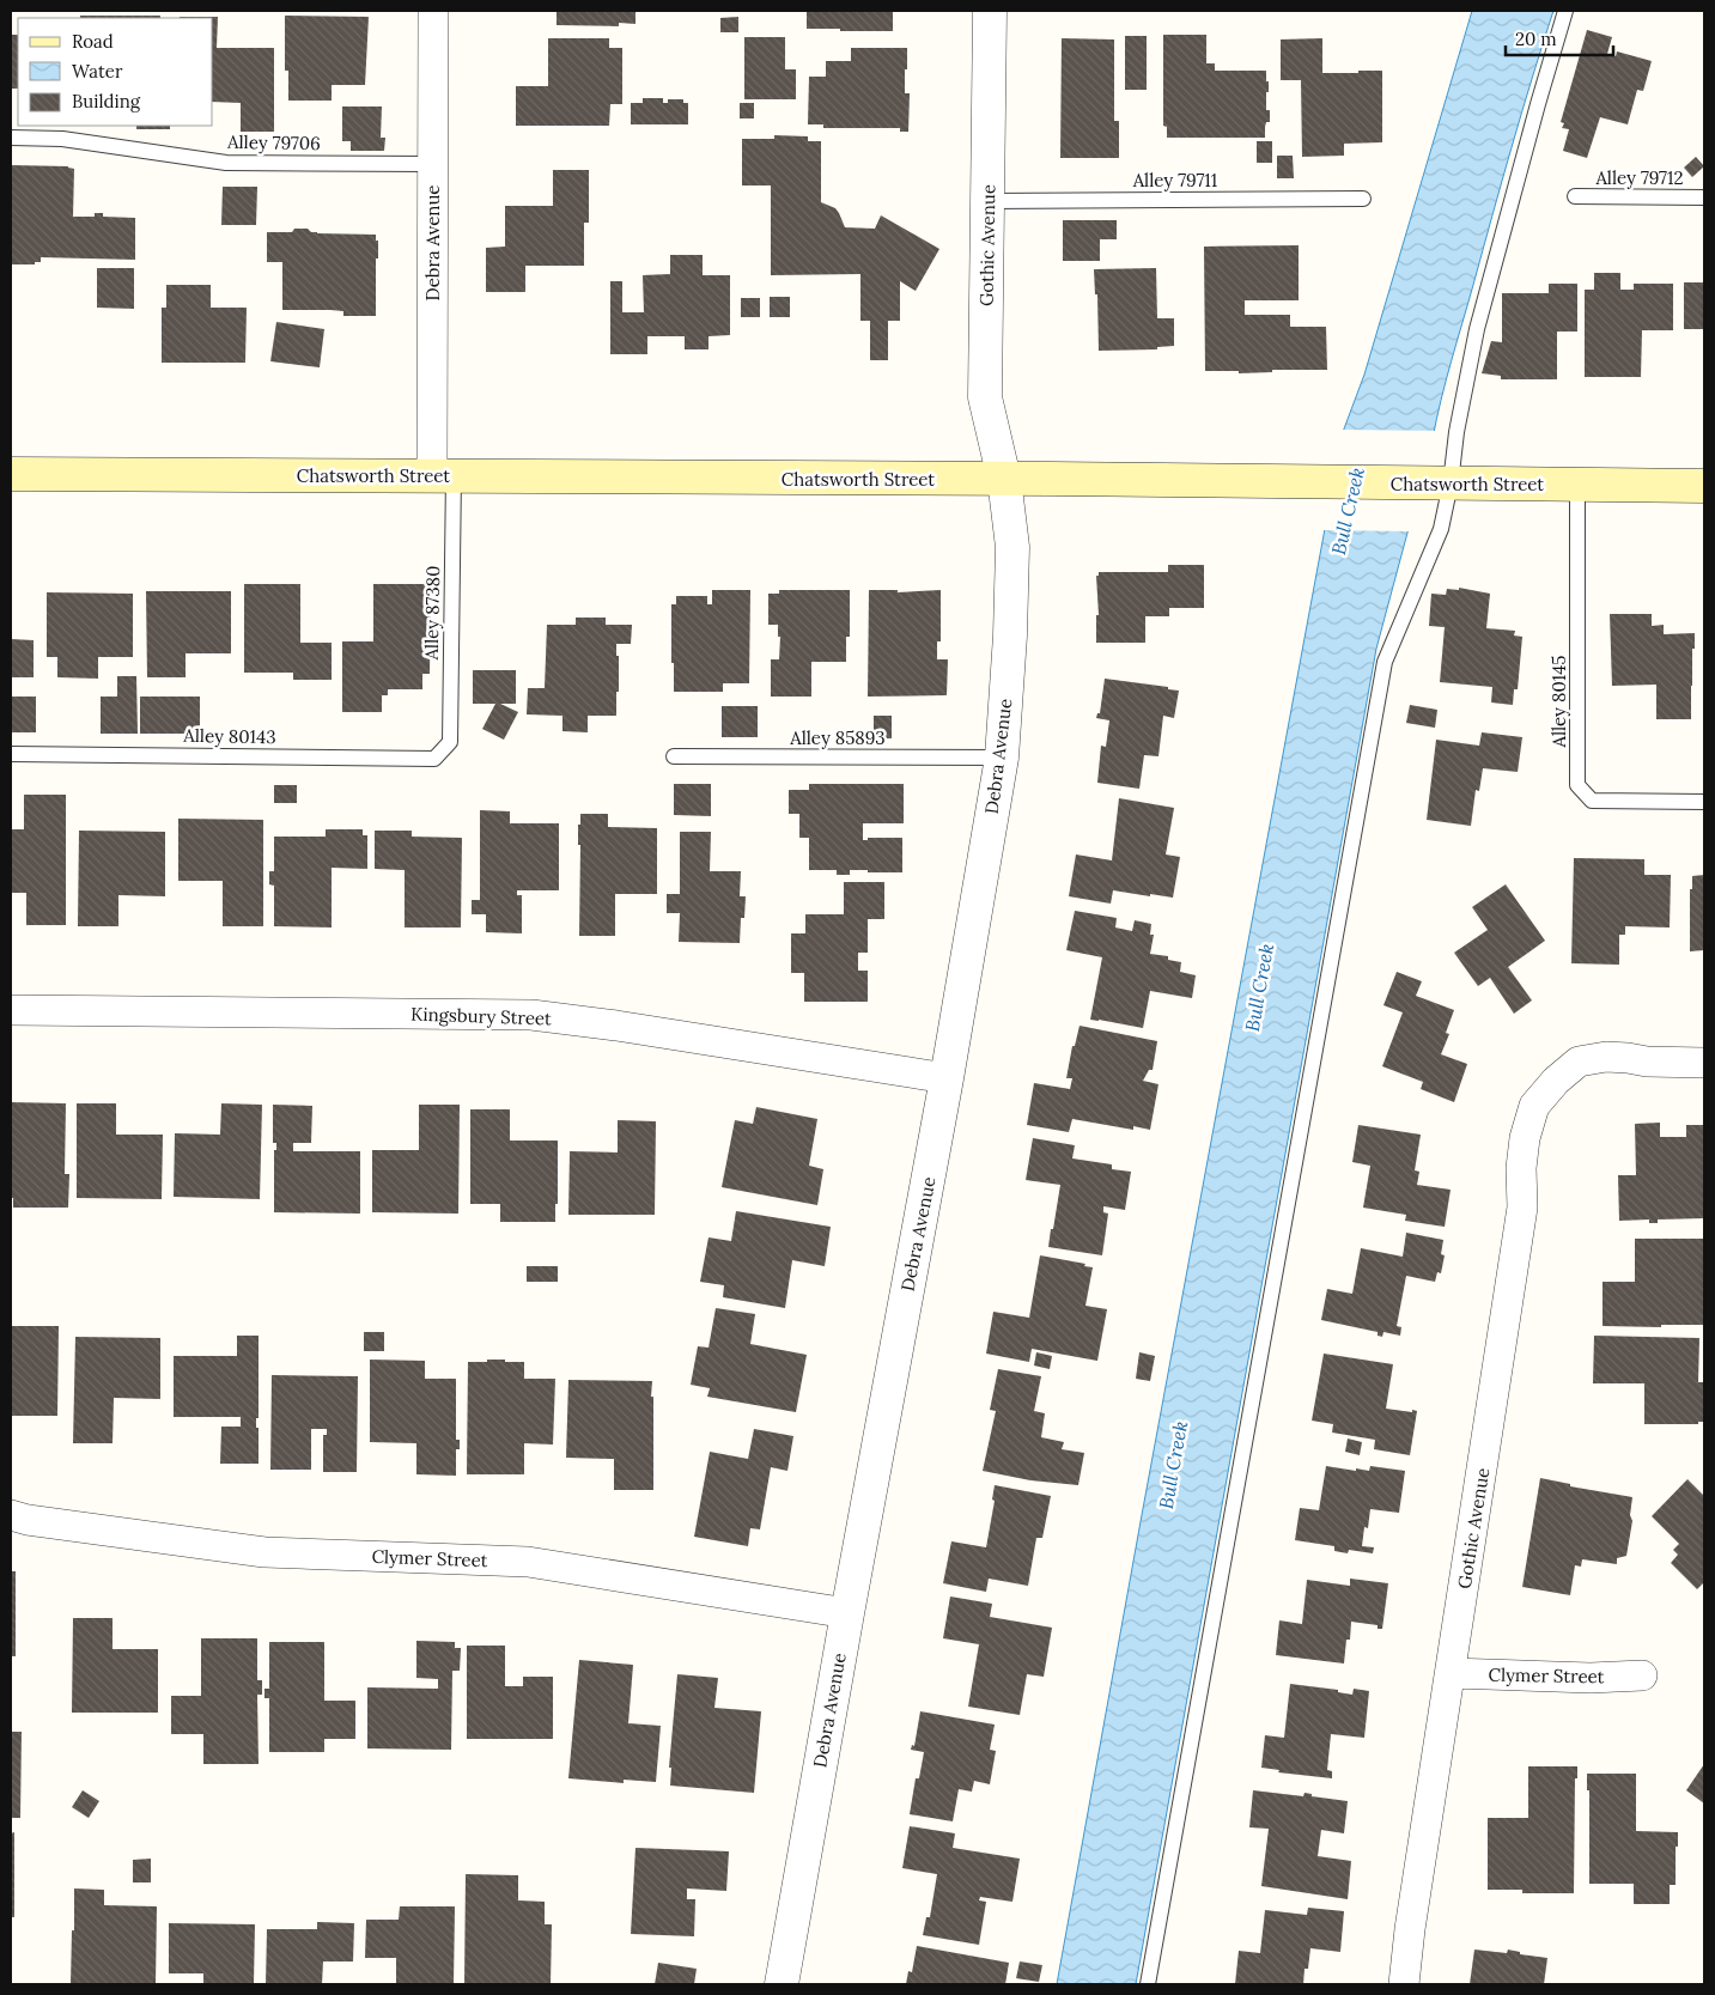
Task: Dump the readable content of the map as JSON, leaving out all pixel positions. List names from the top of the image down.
{
  "streets": {
    "main road": ["Chatsworth Street"],
    "street": [
      "Debra Avenue",
      "Gothic Avenue",
      "Kingsbury Street",
      "Clymer Street"
    ],
    "lane": [
      "Alley 79706",
      "Alley 79712",
      "Alley 79711",
      "Alley 87380",
      "Alley 80145",
      "Alley 80143",
      "Alley 85893"
    ]
  },
  "crossings": [
    ["Alley 79706", "Debra Avenue"],
    ["Alley 79711", "Gothic Avenue"],
    ["Debra Avenue", "Gothic Avenue"],
    ["Debra Avenue", "Chatsworth Street"],
    ["Debra Avenue", "Alley 87380"],
    ["Debra Avenue", "Alley 85893"],
    ["Debra Avenue", "Kingsbury Street"],
    ["Debra Avenue", "Clymer Street"],
    ["Gothic Avenue", "Chatsworth Street"],
    ["Gothic Avenue", "Clymer Street"],
    ["Chatsworth Street", "Alley 87380"],
    ["Chatsworth Street", "Alley 80145"],
    ["Alley 87380", "Alley 80143"]
  ],
  "water": ["Bull Creek"],
  "legend": ["Road", "Water", "Building"],
  "scale_bar": "20 m"
}
